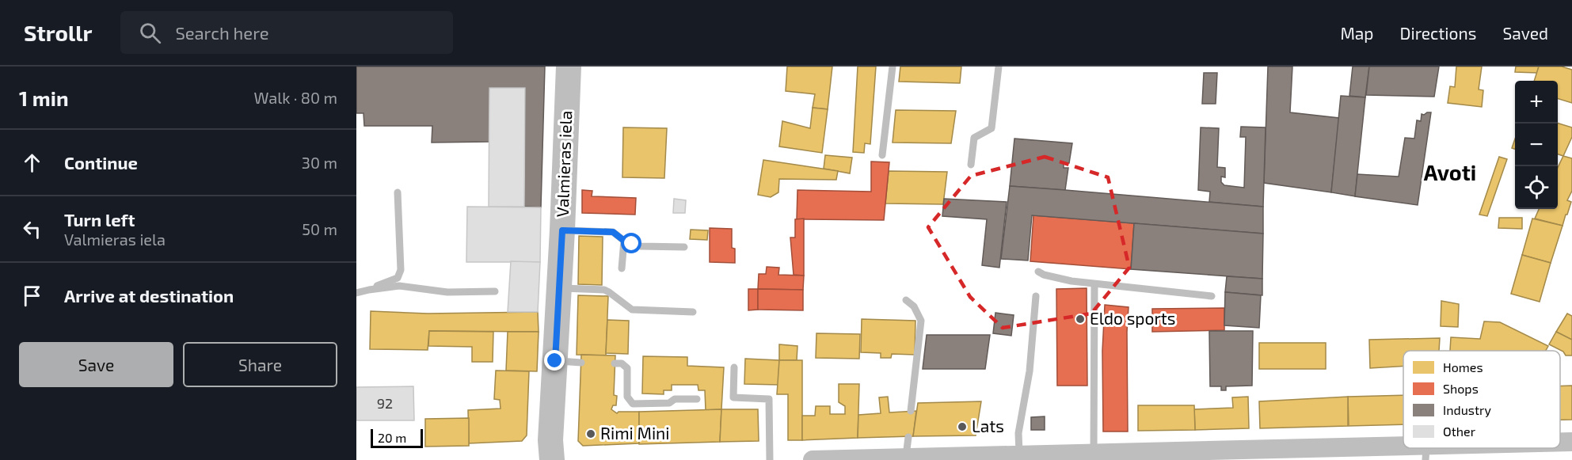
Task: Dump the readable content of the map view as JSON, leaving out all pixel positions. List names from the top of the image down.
{
  "streets": {
    "main road": ["Valmieras iela"]
  },
  "districts": ["Avoti"],
  "places": ["Eldo sports", "Lats", "Rimi Mini"],
  "house_numbers": ["92"],
  "legend": [
    "Homes",
    "Shops",
    "Industry",
    "Other"
  ],
  "scale_bar": "20 m",
  "page": {
    "header": "Strollr",
    "search": "Search here",
    "nav": ["Map", "Directions", "Saved"],
    "heading": ["1 min", "Walk · 80 m"],
    "map_buttons": ["+", "−"],
    "list": [
      ["Continue", "30 m"],
      ["Turn left", "Valmieras iela", "50 m"],
      "Arrive at destination"
    ],
    "buttons": ["Save", "Share"],
    "scale": "20 m"
  }
}
